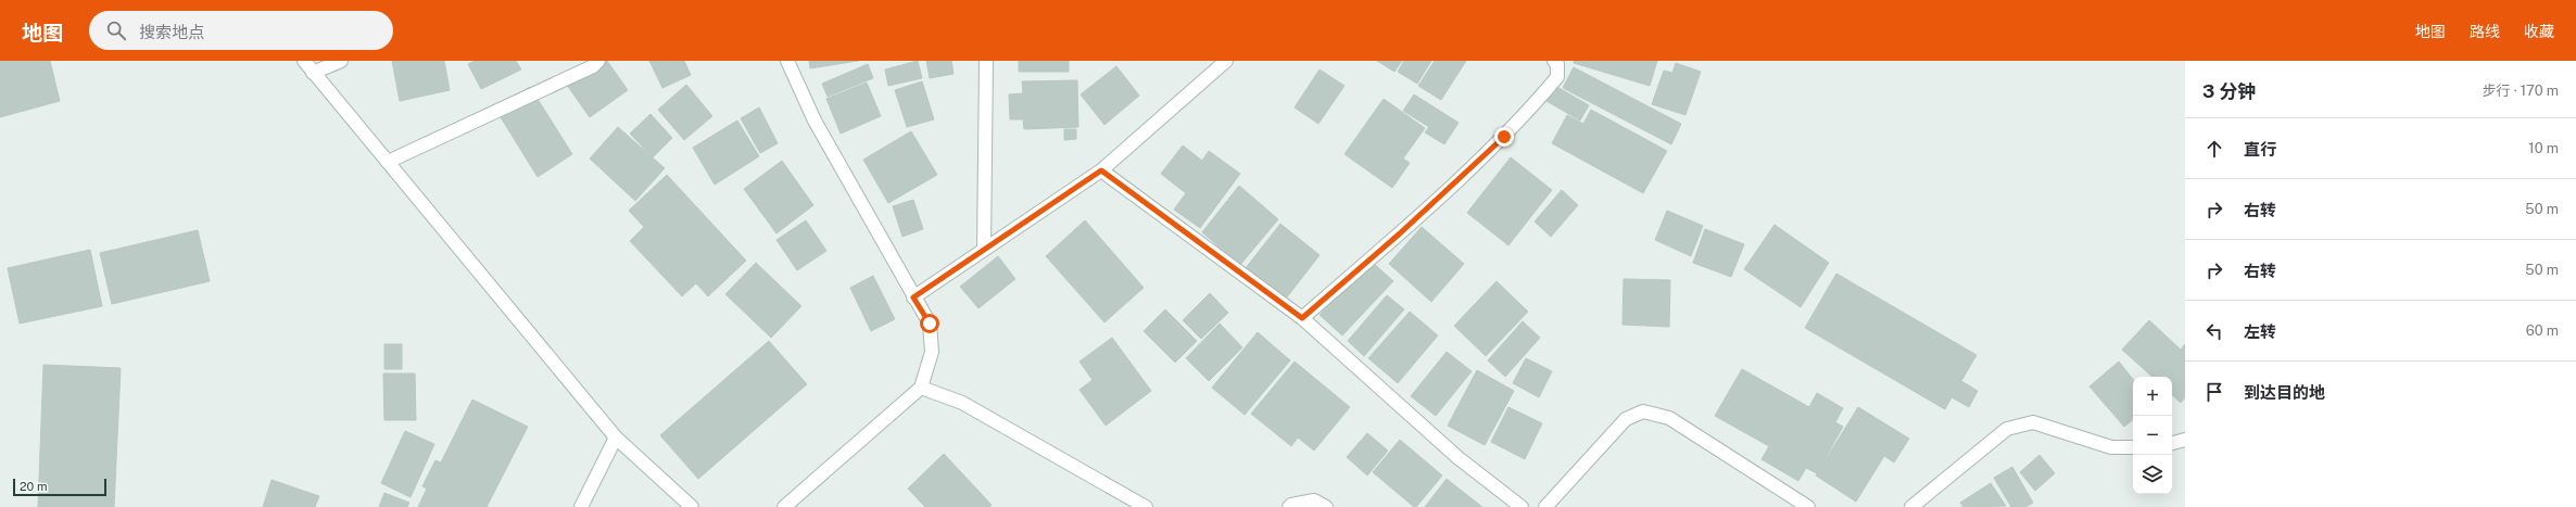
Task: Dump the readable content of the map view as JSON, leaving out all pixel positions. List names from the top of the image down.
{
  "scale_bar": "20 m",
  "page": {
    "header": "地图",
    "search": "搜索地点",
    "nav": ["地图", "路线", "收藏"],
    "heading": ["3 分钟", "步行 · 170 m"],
    "list": [
      ["直行", "10 m"],
      ["右转", "50 m"],
      ["右转", "50 m"],
      ["左转", "60 m"],
      "到达目的地"
    ],
    "map_buttons": ["+", "−"],
    "scale": "20 m"
  }
}
